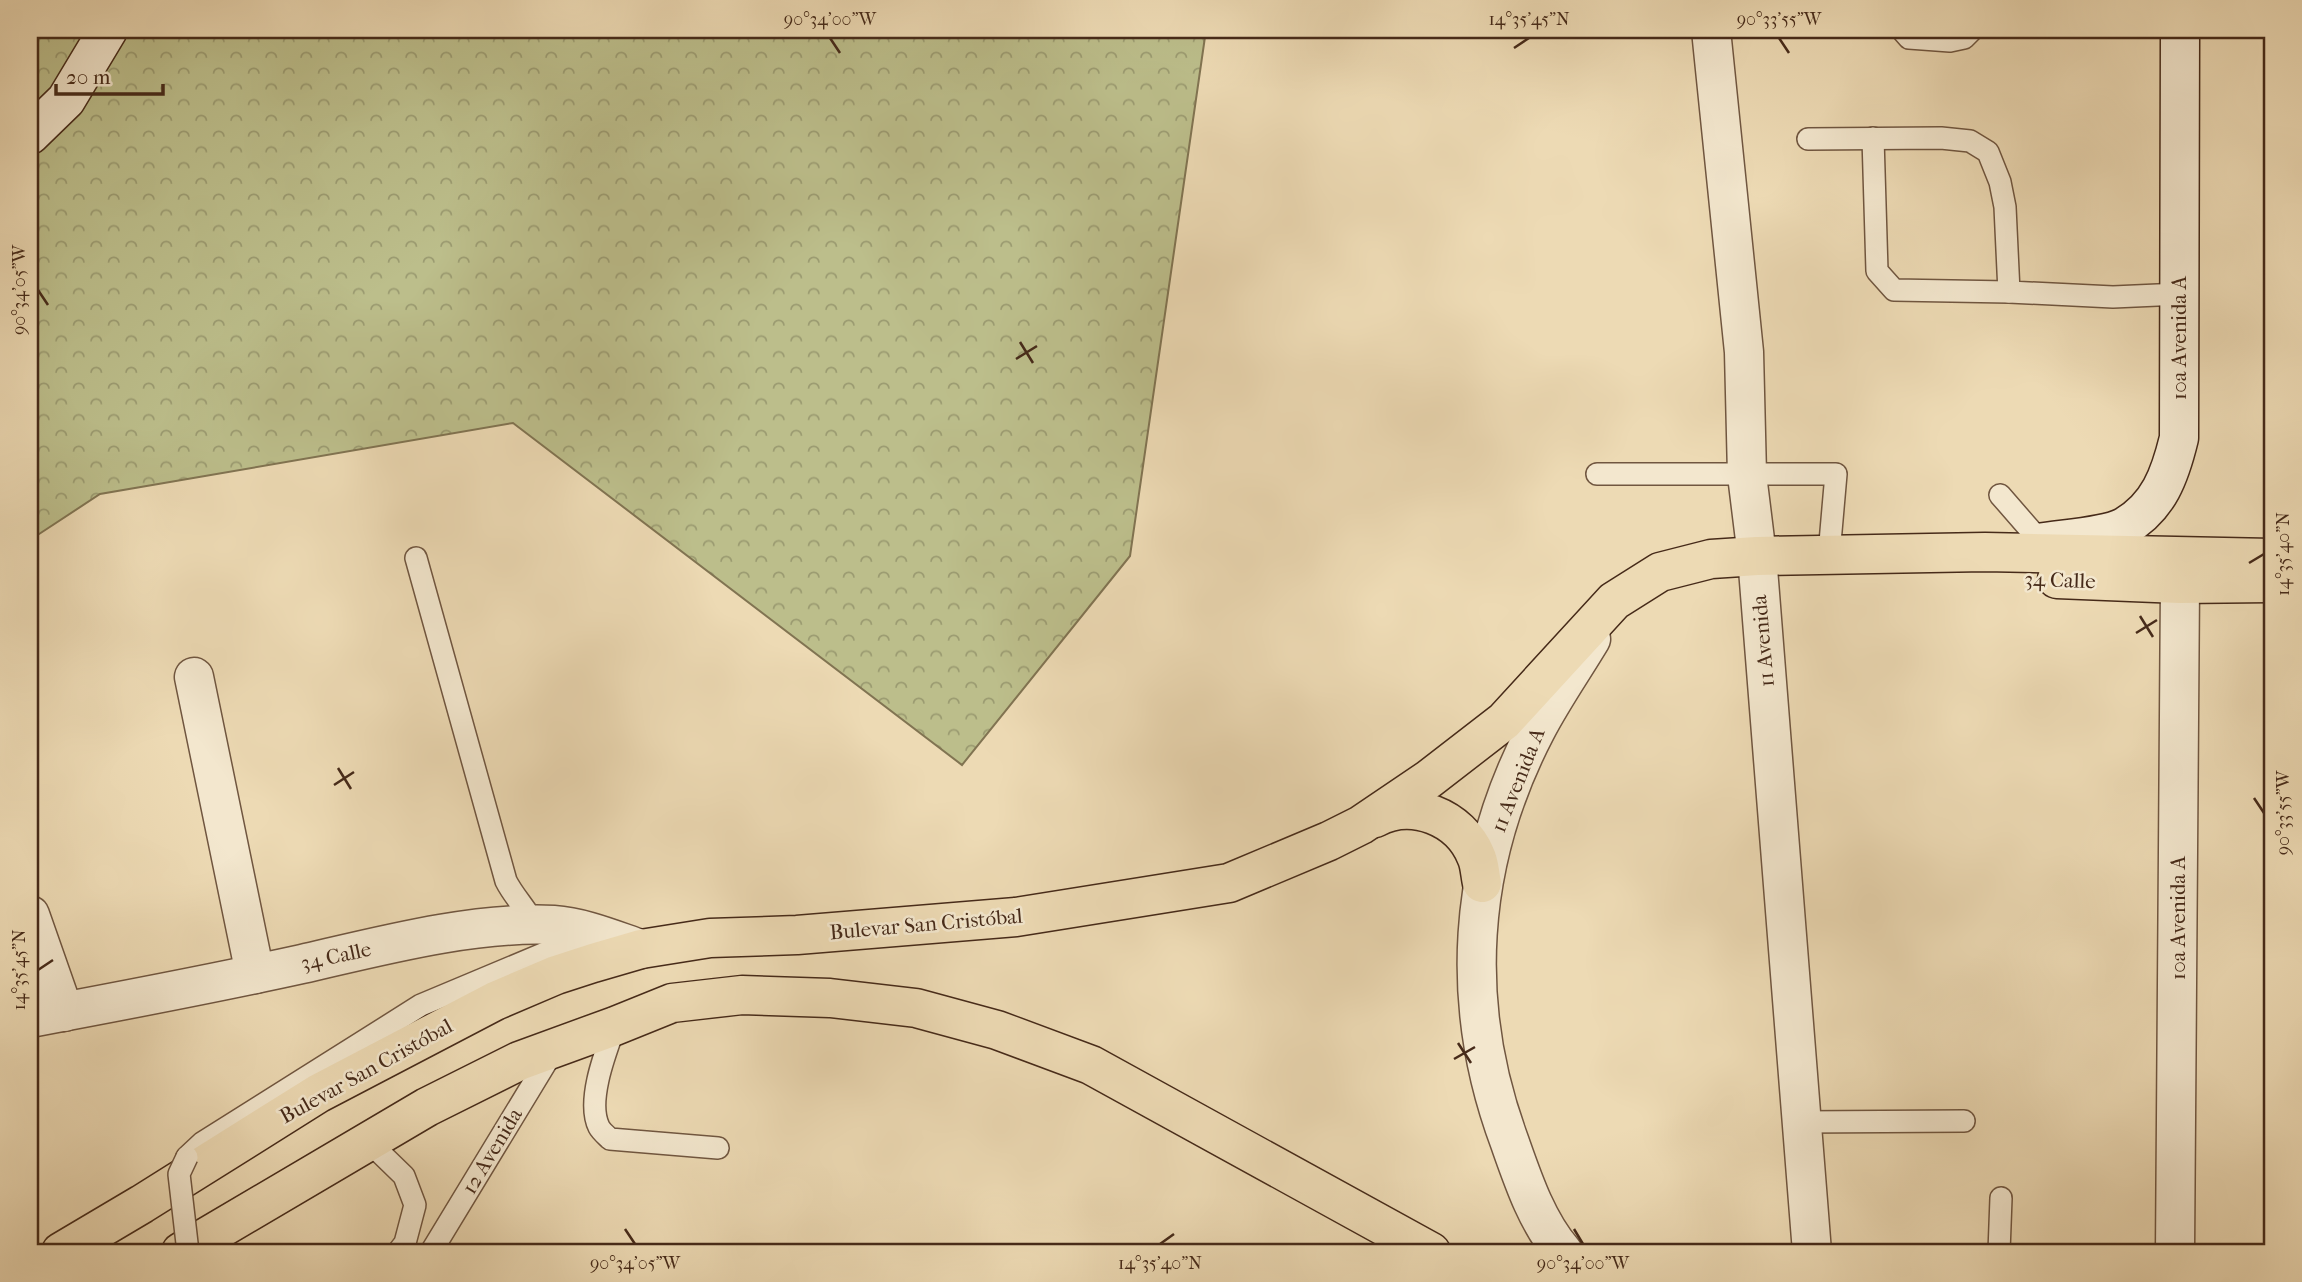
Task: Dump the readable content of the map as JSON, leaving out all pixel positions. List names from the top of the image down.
{
  "streets": {
    "main road": ["34 Calle", "Bulevar San Cristóbal"],
    "street": ["10a Avenida A", "11 Avenida", "11 Avenida A"],
    "lane": ["12 Avenida"]
  },
  "crossings": [
    ["10a Avenida A", "34 Calle"],
    ["34 Calle", "11 Avenida"],
    ["34 Calle", "Bulevar San Cristóbal"],
    ["11 Avenida", "Bulevar San Cristóbal"],
    ["11 Avenida A", "Bulevar San Cristóbal"]
  ],
  "scale_bar": "20 m",
  "coordinates": [
    "90°34'00\"W",
    "14°35'45\"N",
    "90°33'55\"W",
    "90°34'05\"W",
    "14°35'40\"N"
  ]
}
